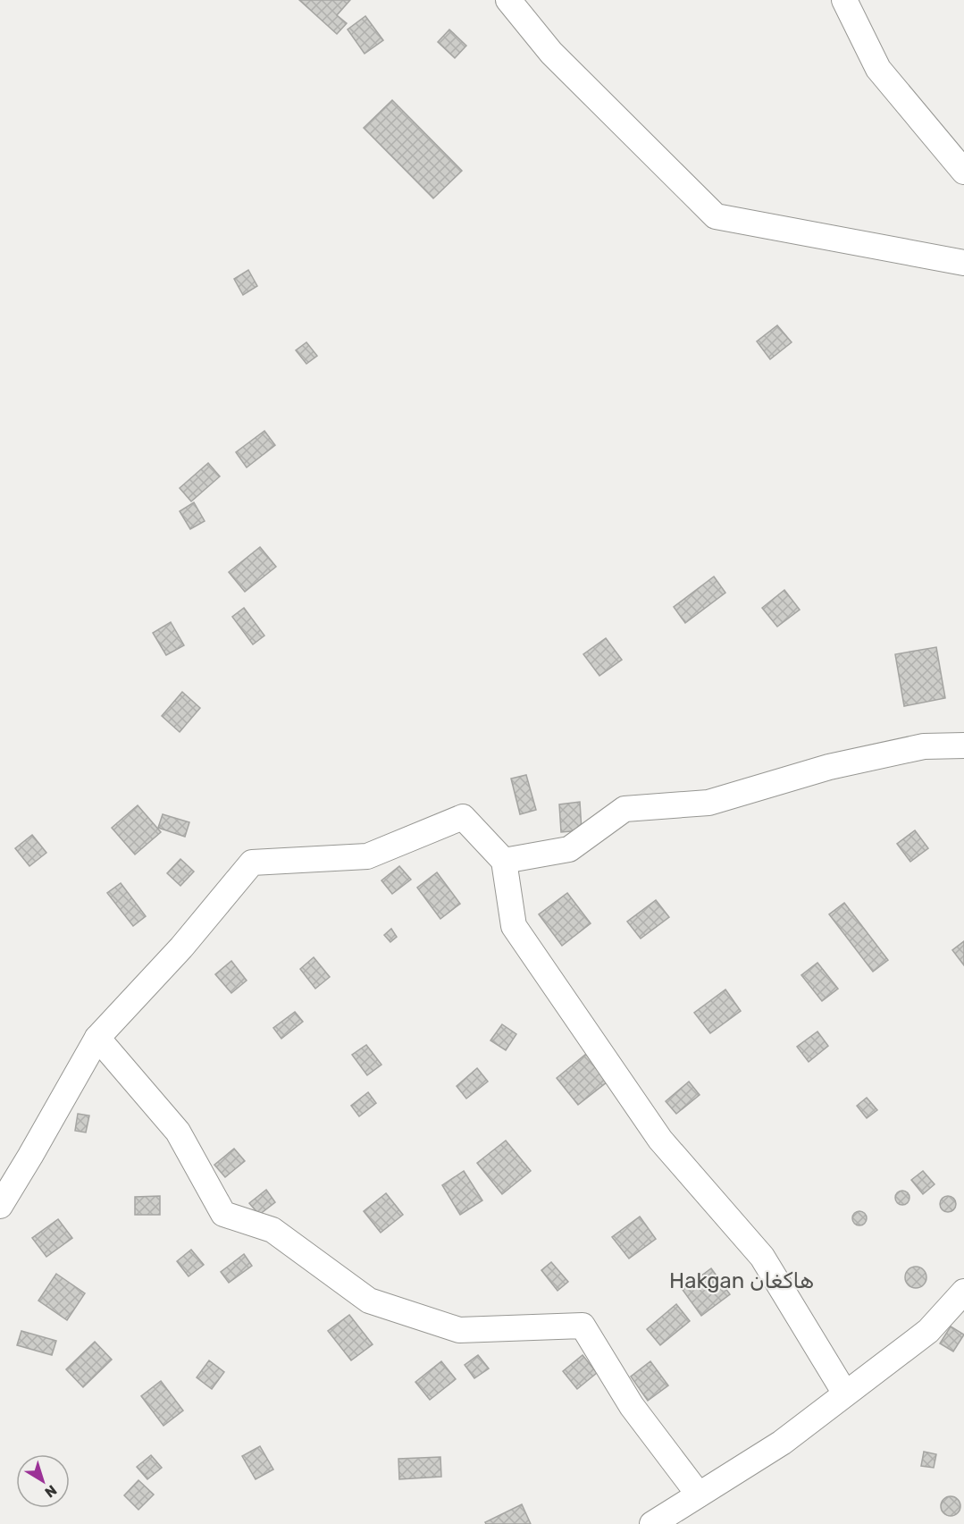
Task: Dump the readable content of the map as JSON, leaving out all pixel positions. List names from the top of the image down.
{
  "districts": ["Hakgan هاكغان"],
  "north": "bottom right"
}
